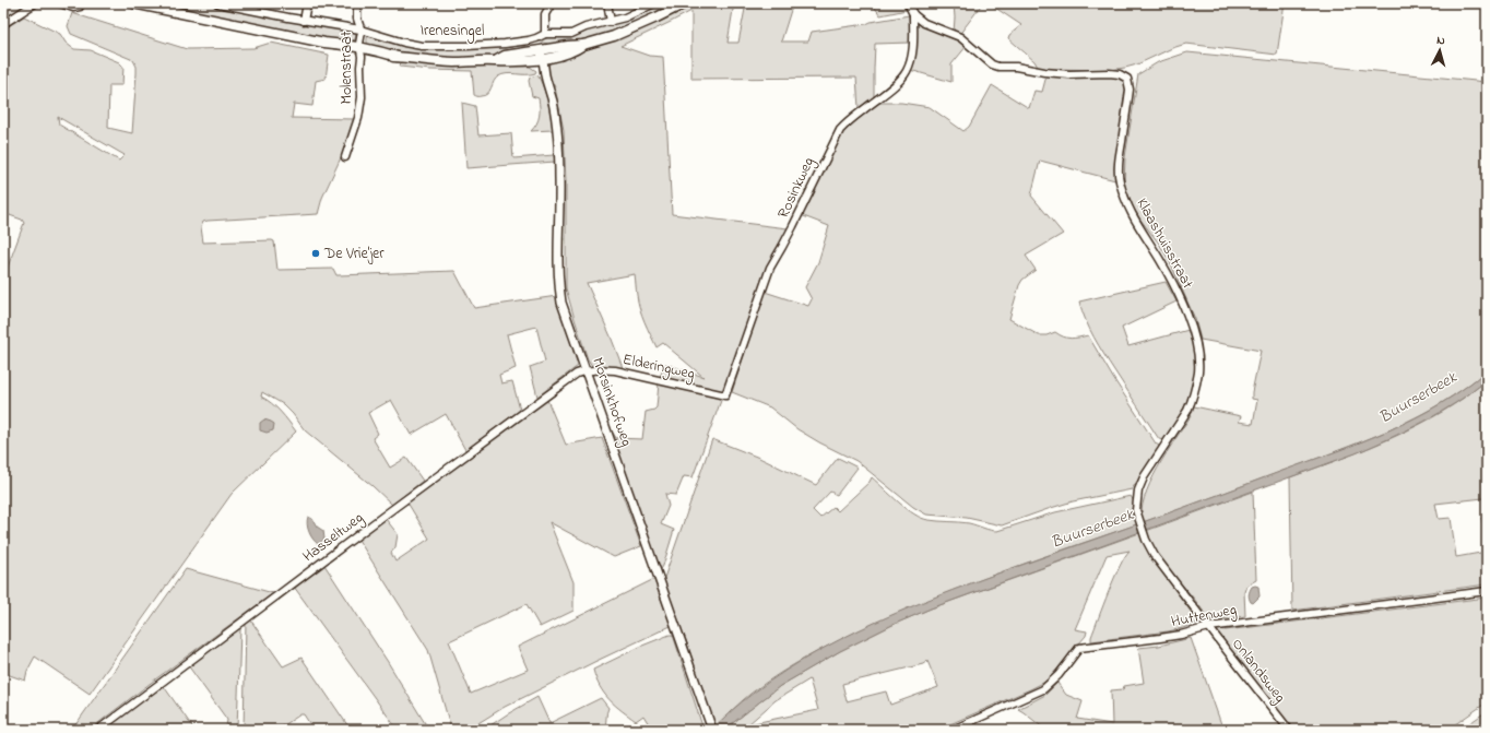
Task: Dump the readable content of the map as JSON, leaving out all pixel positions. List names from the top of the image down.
{
  "streets": {
    "street": [
      "Irenesingel",
      "Molenstraat",
      "Rosinkweg",
      "Klaashuisstraat",
      "Elderingweg",
      "Morsinkhofweg",
      "Hasseltweg",
      "Huttenweg",
      "Onlandsweg"
    ]
  },
  "crossings": [
    ["Irenesingel", "Molenstraat"],
    ["Rosinkweg", "Klaashuisstraat"],
    ["Rosinkweg", "Elderingweg"],
    ["Klaashuisstraat", "Huttenweg"],
    ["Klaashuisstraat", "Onlandsweg"],
    ["Elderingweg", "Morsinkhofweg"],
    ["Elderingweg", "Hasseltweg"],
    ["Morsinkhofweg", "Hasseltweg"],
    ["Huttenweg", "Onlandsweg"]
  ],
  "water": ["Buurserbeek"],
  "places": ["De Vrie'jer"],
  "north": "top"
}
